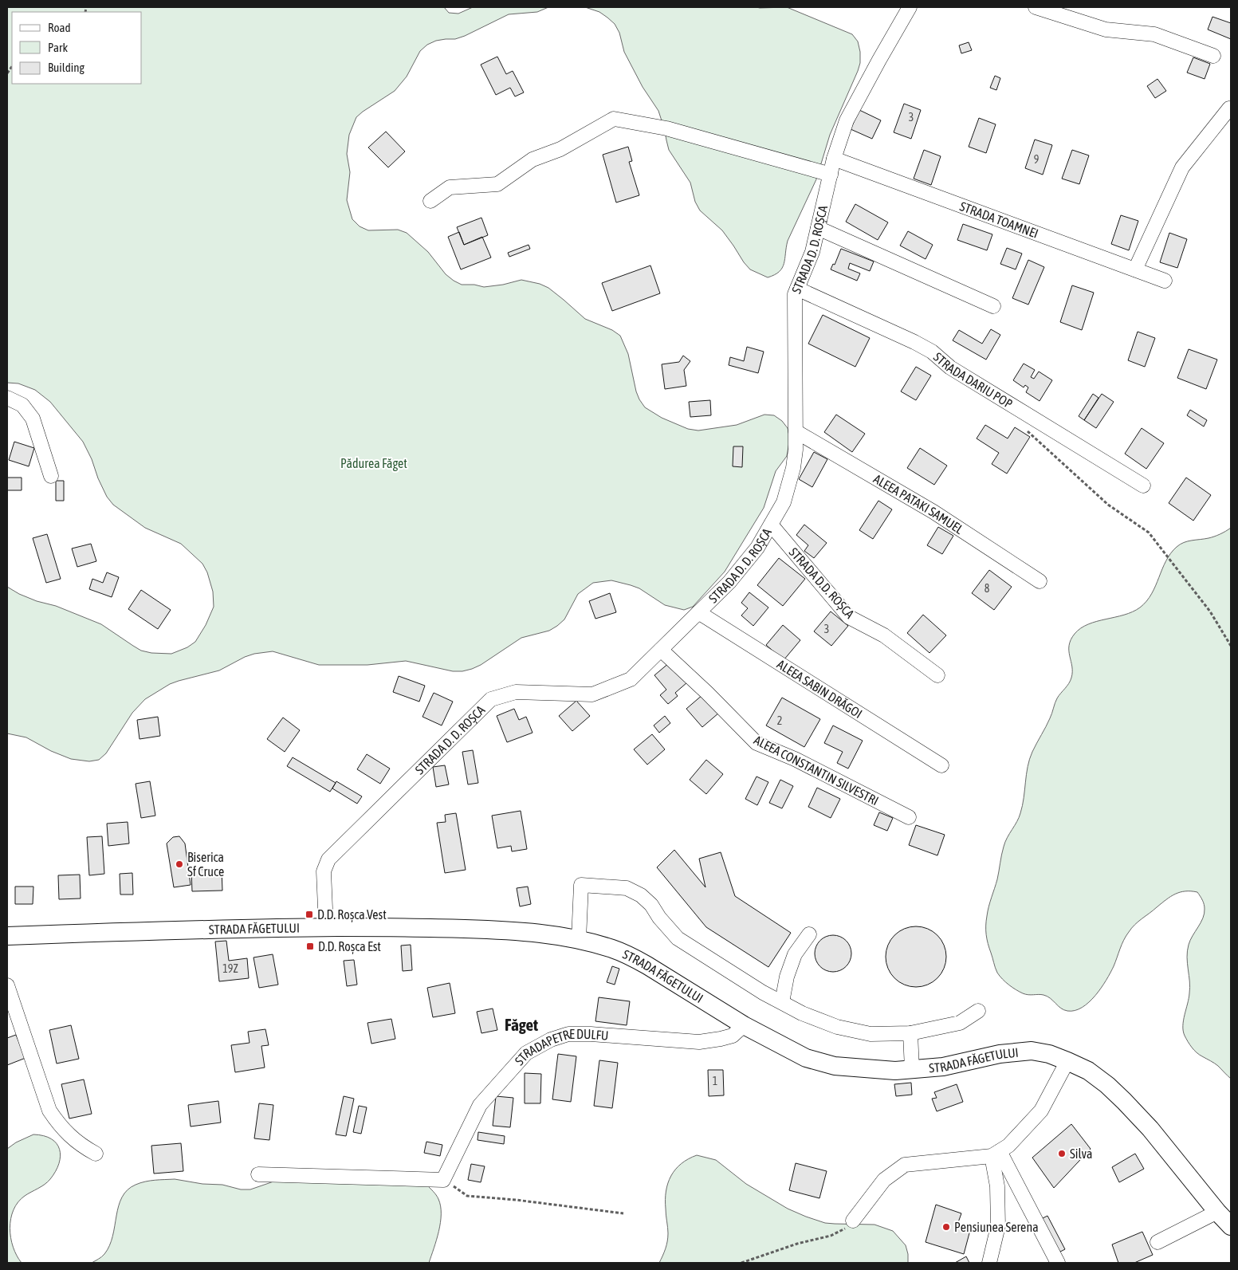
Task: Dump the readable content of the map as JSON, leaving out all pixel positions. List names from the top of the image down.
{
  "streets": {
    "main road": ["STRADA FĂGETULUI"],
    "street": [
      "STRADA TOAMNEI",
      "STRADA D. D. ROȘCA",
      "STRADA DARIU POP",
      "ALEEA PATAKI SAMUEL",
      "STRADA D.D. ROȘCA",
      "ALEEA SABIN DRĂGOI",
      "ALEEA CONSTANTIN SILVESTRI",
      "STRADAPETRE DULFU"
    ]
  },
  "crossings": [
    ["STRADA TOAMNEI", "STRADA D. D. ROȘCA"],
    ["STRADA D. D. ROȘCA", "STRADA DARIU POP"],
    ["STRADA D. D. ROȘCA", "ALEEA PATAKI SAMUEL"],
    ["STRADA D. D. ROȘCA", "STRADA D.D. ROȘCA"],
    ["STRADA D. D. ROȘCA", "ALEEA SABIN DRĂGOI"],
    ["STRADA D. D. ROȘCA", "ALEEA CONSTANTIN SILVESTRI"],
    ["STRADA D. D. ROȘCA", "STRADA FĂGETULUI"],
    ["STRADA FĂGETULUI", "STRADAPETRE DULFU"]
  ],
  "districts": ["Făget"],
  "parks": ["Pădurea Făget"],
  "places": {
    "other": ["Biserica Sf Cruce", "Silva", "Pensiunea Serena"],
    "transit": ["D.D. Roșca Vest", "D.D. Roșca Est"]
  },
  "house_numbers": [
    "3",
    "9",
    "8",
    "3",
    "2",
    "19Z",
    "1"
  ],
  "legend": ["Road", "Park", "Building"]
}
